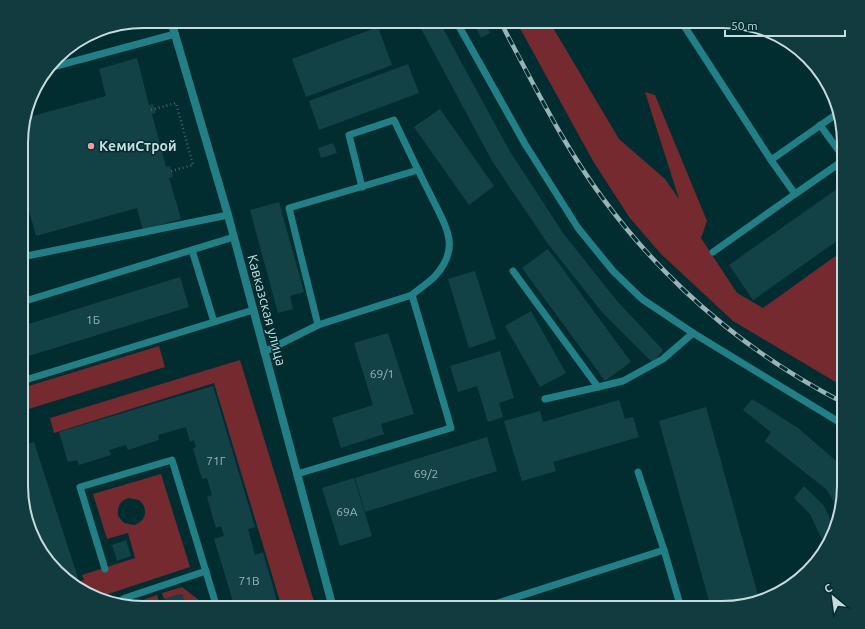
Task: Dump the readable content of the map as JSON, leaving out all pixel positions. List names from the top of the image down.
{
  "streets": {
    "street": ["Кавказская улица"]
  },
  "places": ["КемиСтрой"],
  "house_numbers": [
    "1Б",
    "69/1",
    "71Г",
    "69/2",
    "69А",
    "71В"
  ],
  "scale_bar": "50 m",
  "north": "top left"
}
